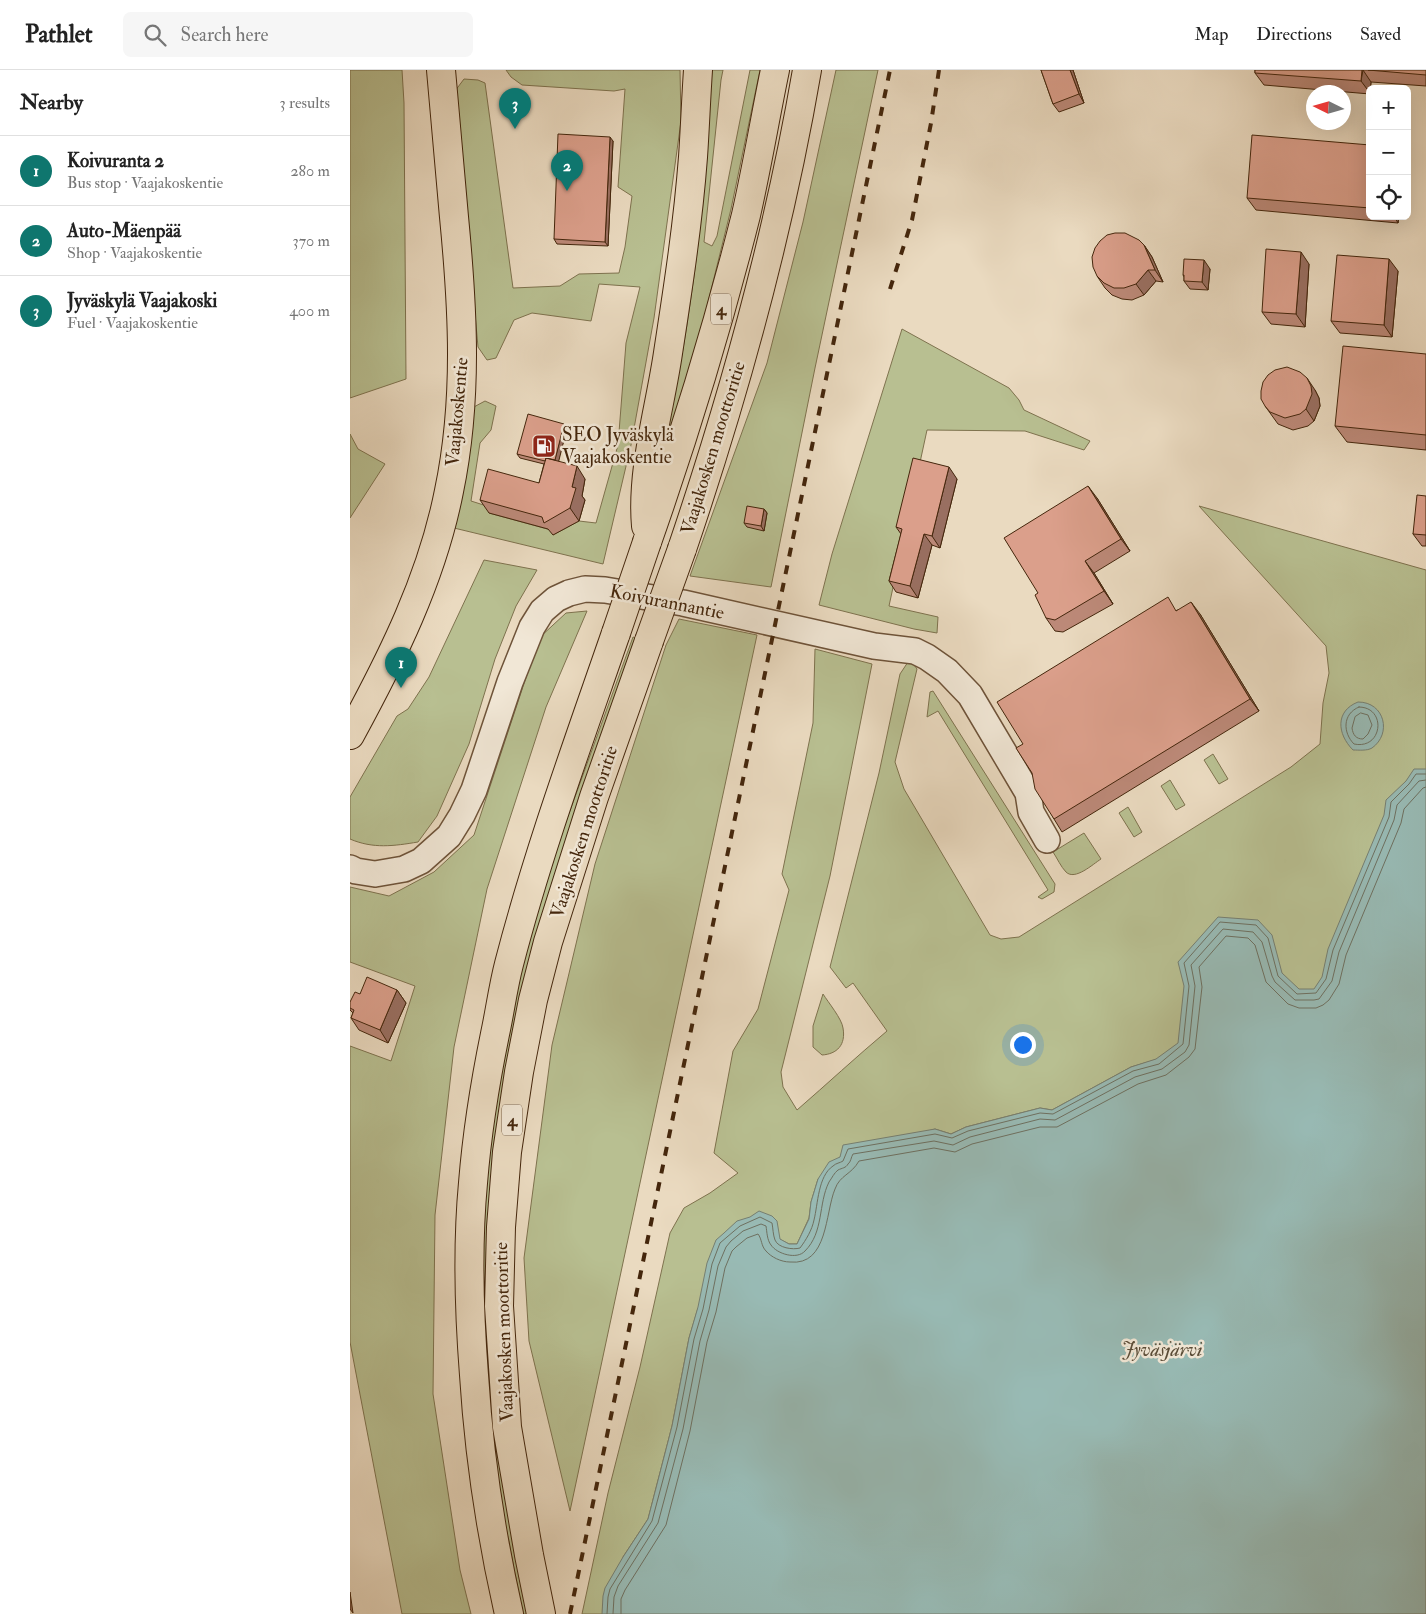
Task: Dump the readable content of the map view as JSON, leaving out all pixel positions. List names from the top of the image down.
{
  "streets": {
    "main road": ["4", "Vaajakoskentie", "Vaajakosken moottoritie"],
    "street": ["Koivurannantie"]
  },
  "water": ["Jyväsjärvi"],
  "places": {
    "fuel station": ["SEO Jyväskylä Vaajakoskentie"]
  },
  "north": "left",
  "page": {
    "header": "Pathlet",
    "search": "Search here",
    "nav": ["Map", "Directions", "Saved"],
    "heading": ["Nearby", "3 results"],
    "map_buttons": ["+", "−"],
    "pins": ["3", "2", "1"],
    "list": [
      {
        "mark": "1",
        "name": "Koivuranta 2",
        "note": "Bus stop · Vaajakoskentie",
        "value": "280 m"
      },
      {
        "mark": "2",
        "name": "Auto-Mäenpää",
        "note": "Shop · Vaajakoskentie",
        "value": "370 m"
      },
      {
        "mark": "3",
        "name": "Jyväskylä Vaajakoski",
        "note": "Fuel · Vaajakoskentie",
        "value": "400 m"
      }
    ]
  }
}
